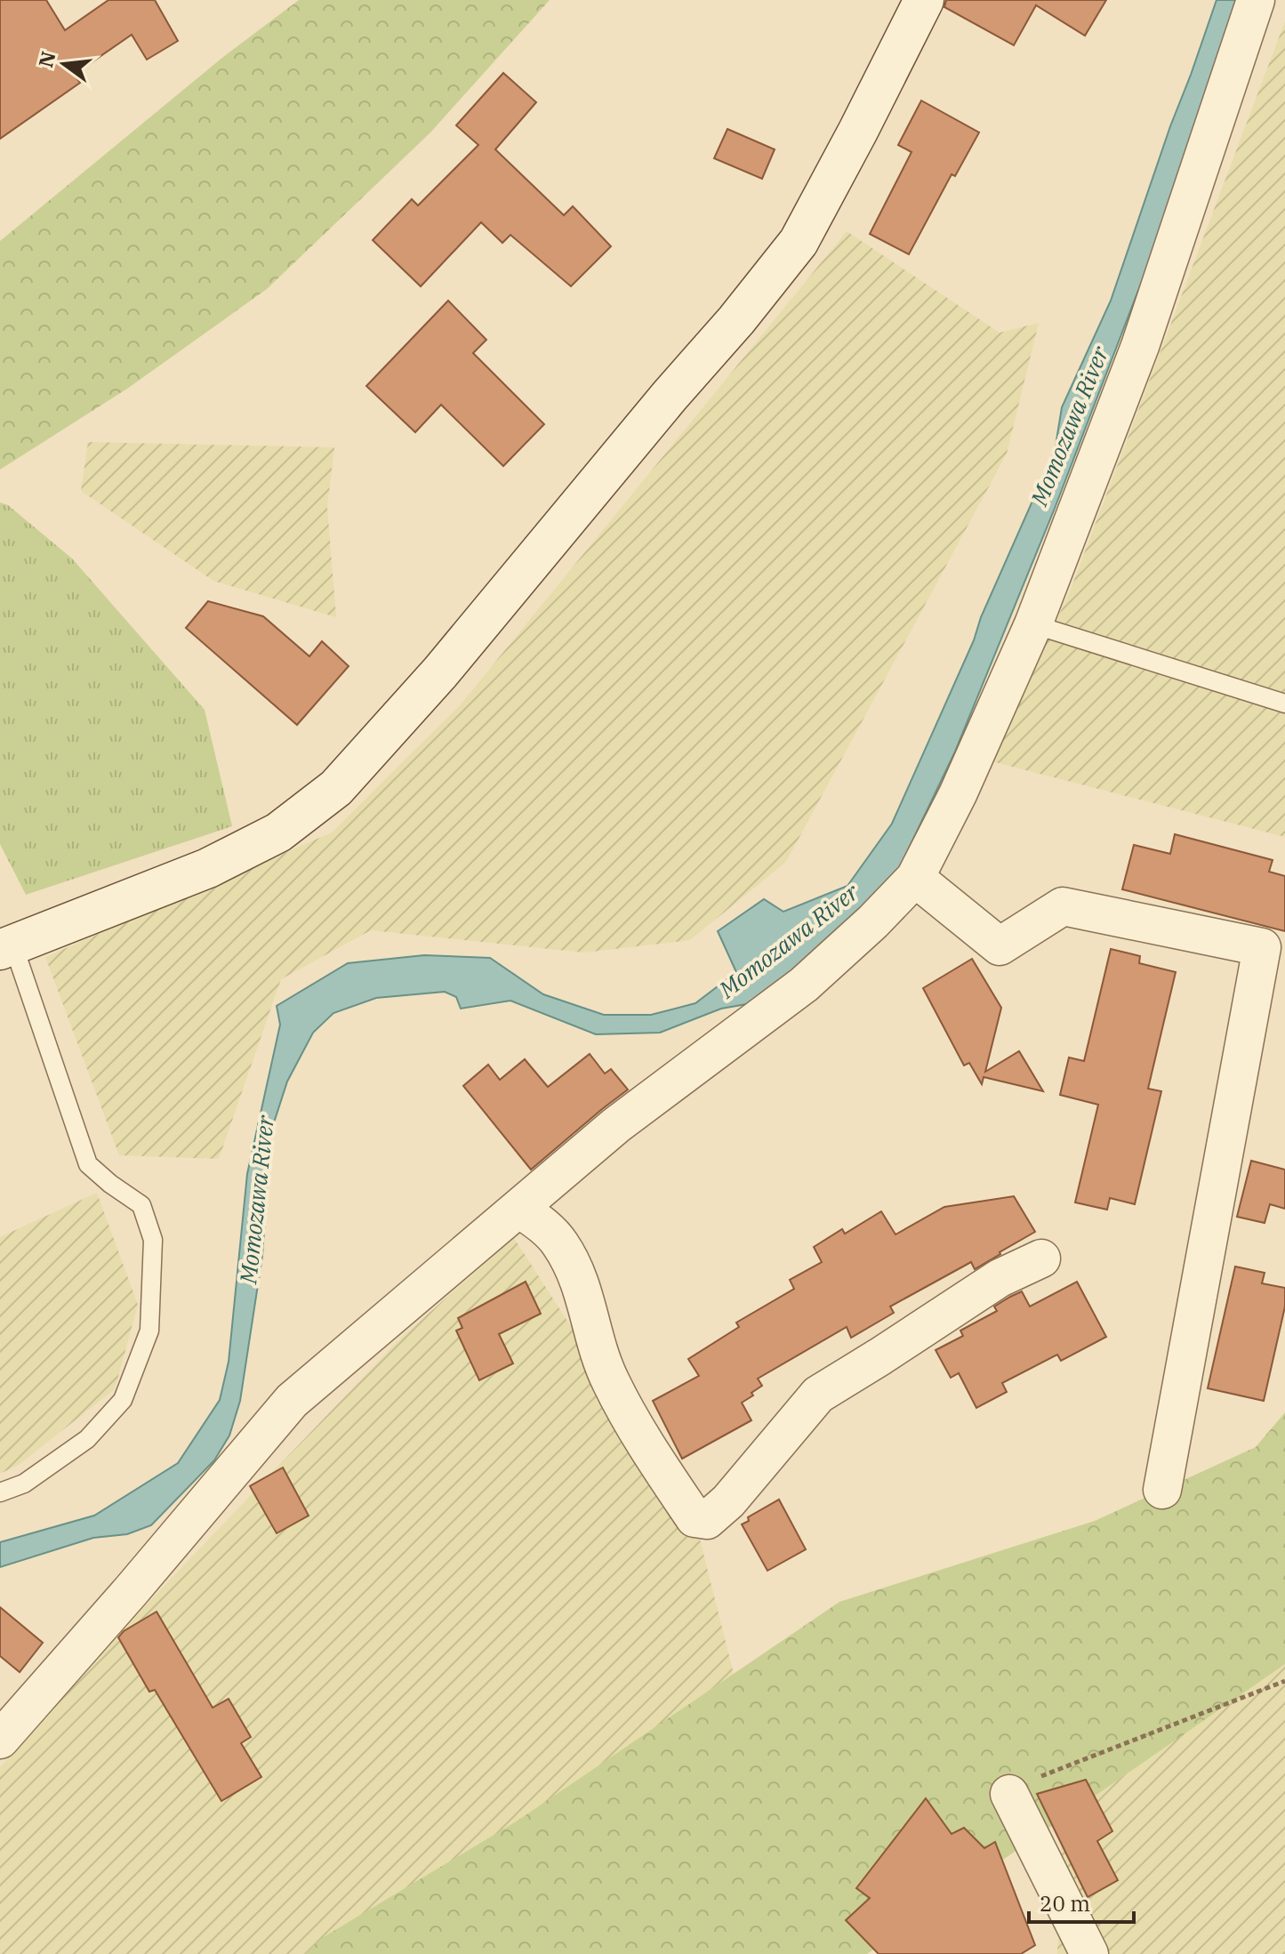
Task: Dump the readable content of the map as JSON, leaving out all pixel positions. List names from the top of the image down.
{
  "water": ["Momozawa River"],
  "scale_bar": "20 m",
  "north": "left"
}
